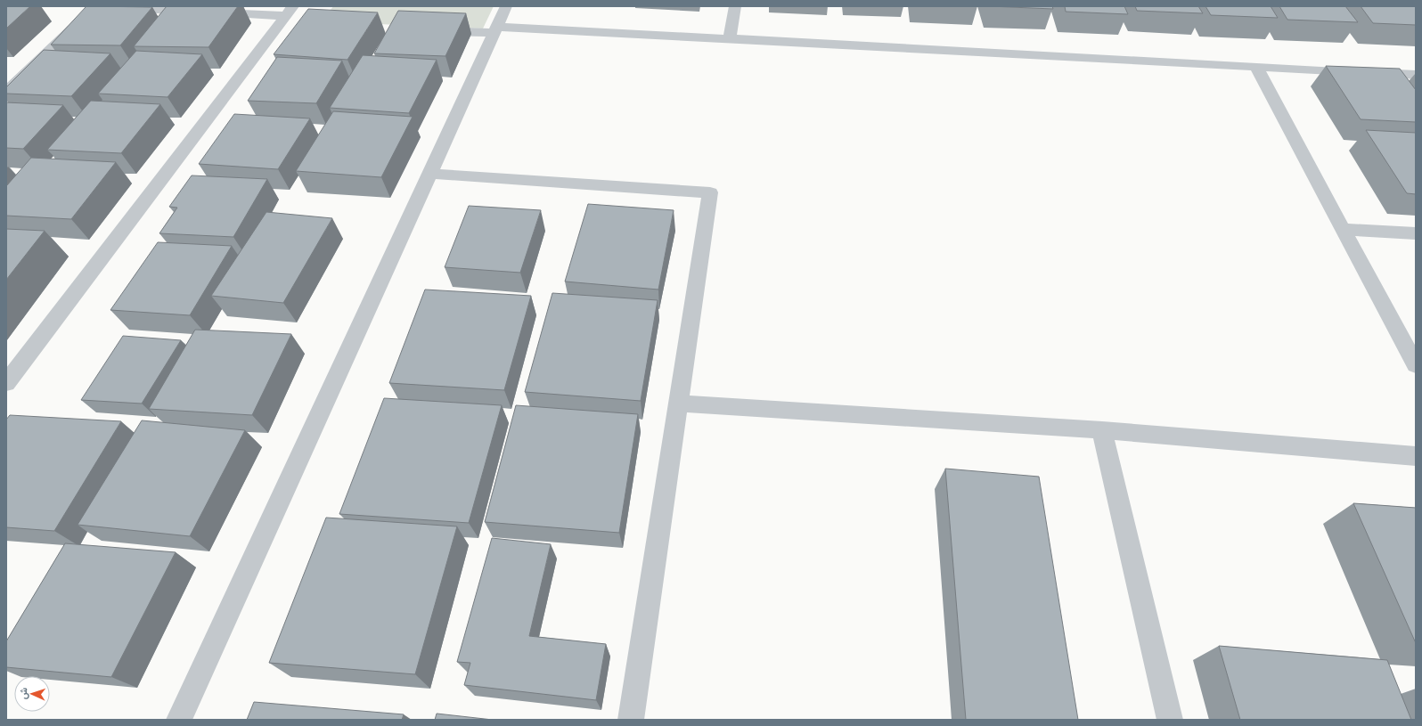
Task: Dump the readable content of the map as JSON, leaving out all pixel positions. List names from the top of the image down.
{
  "north": "left"
}
